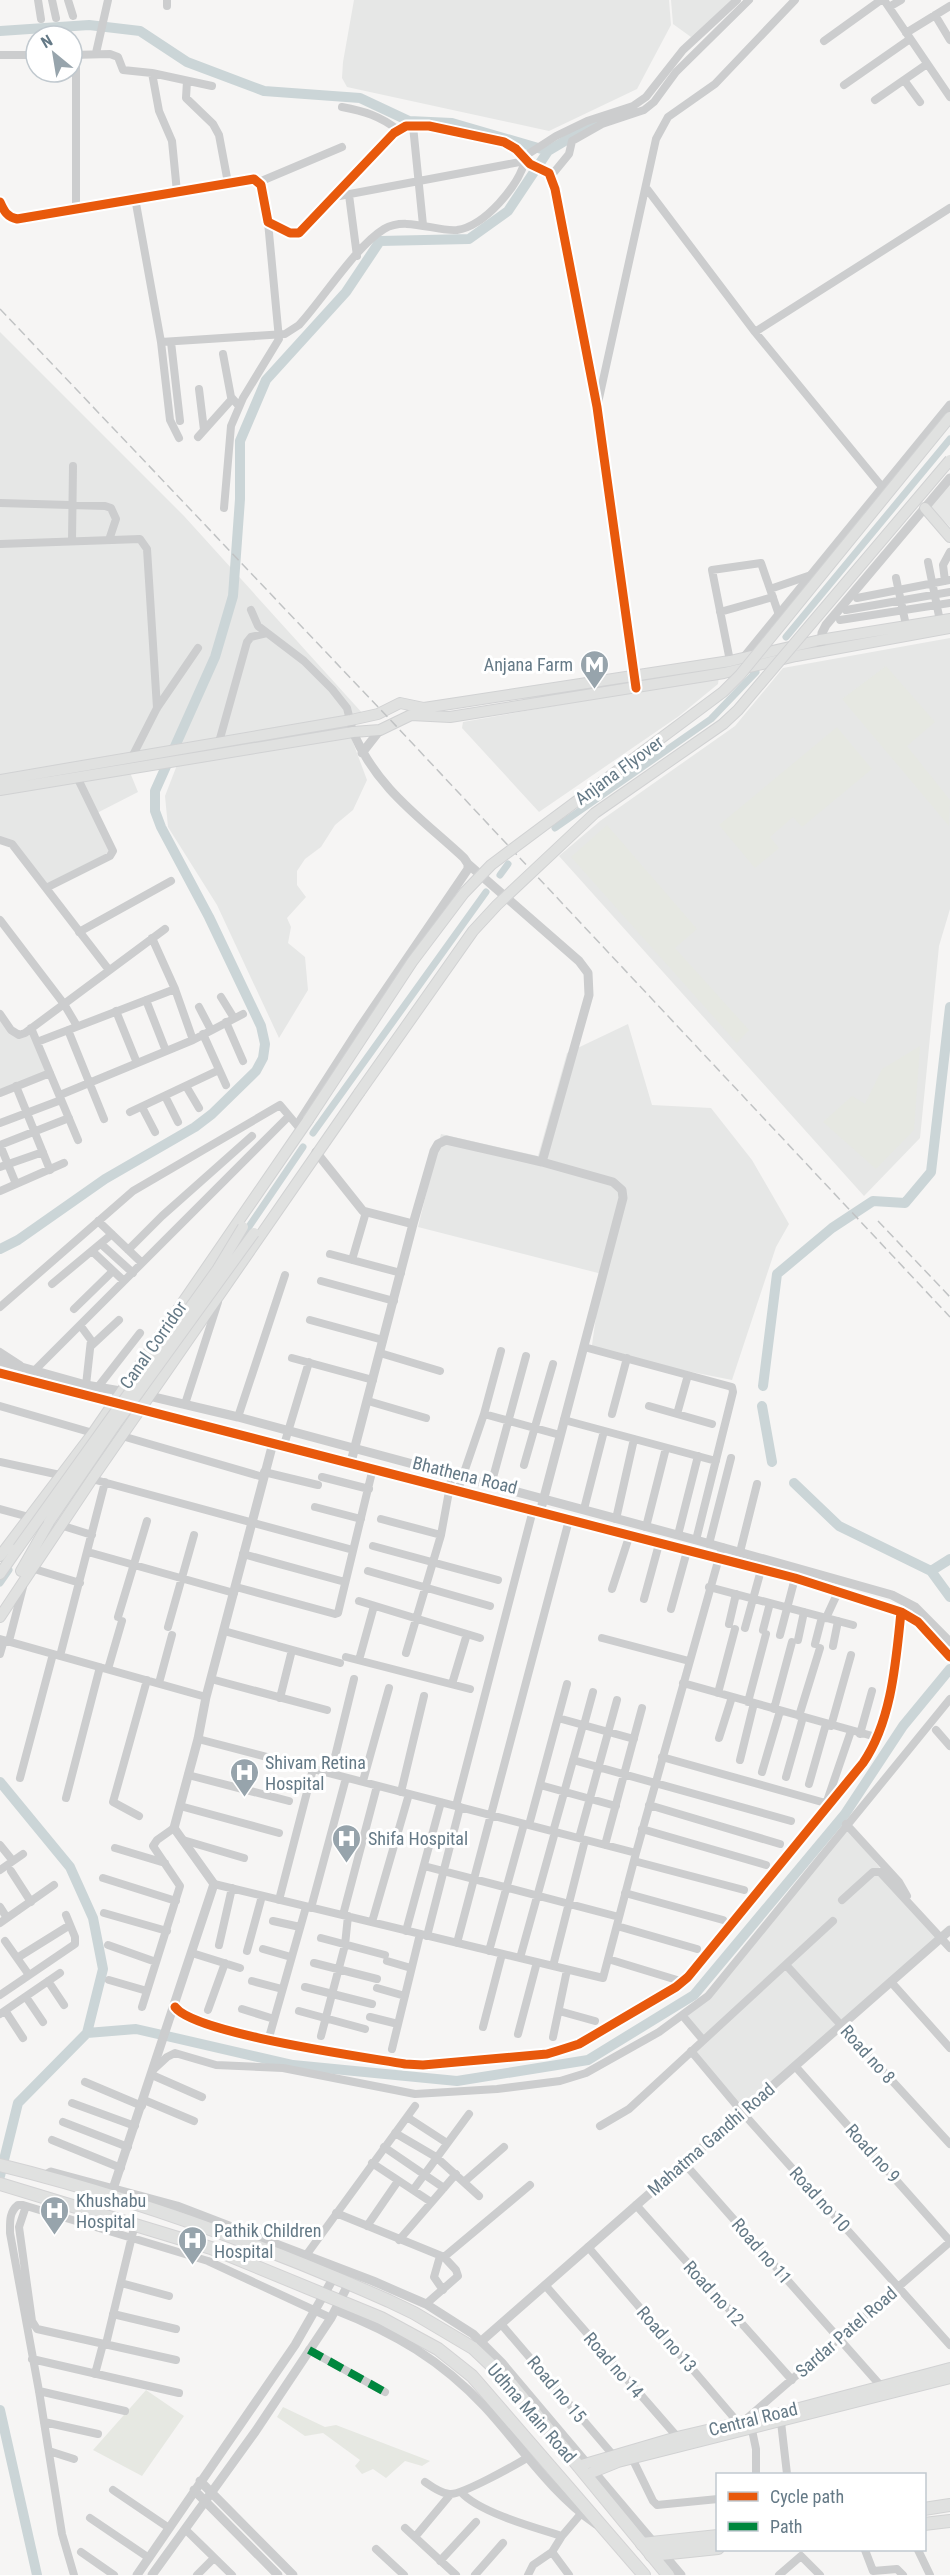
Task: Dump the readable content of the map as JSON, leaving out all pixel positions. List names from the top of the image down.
{
  "streets": {
    "main road": [
      "Anjana Flyover",
      "Canal Corridor",
      "Udhna Main Road",
      "Central Road"
    ],
    "street": [
      "Bhathena Road",
      "Road no 8",
      "Mahatma Gandhi Road",
      "Road no 9",
      "Road no 10",
      "Road no 11",
      "Road no 12",
      "Sardar Patel Road",
      "Road no 13",
      "Road no 14",
      "Road no 15"
    ]
  },
  "crossings": [
    ["Anjana Flyover", "Canal Corridor"],
    ["Canal Corridor", "Bhathena Road"],
    ["Road no 8", "Mahatma Gandhi Road"],
    ["Mahatma Gandhi Road", "Road no 9"],
    ["Mahatma Gandhi Road", "Road no 10"],
    ["Mahatma Gandhi Road", "Road no 11"],
    ["Mahatma Gandhi Road", "Road no 12"],
    ["Mahatma Gandhi Road", "Road no 13"],
    ["Mahatma Gandhi Road", "Road no 14"],
    ["Mahatma Gandhi Road", "Road no 15"],
    ["Mahatma Gandhi Road", "Udhna Main Road"],
    ["Road no 9", "Sardar Patel Road"],
    ["Road no 10", "Sardar Patel Road"],
    ["Road no 11", "Sardar Patel Road"],
    ["Road no 11", "Central Road"],
    ["Road no 12", "Sardar Patel Road"],
    ["Sardar Patel Road", "Road no 13"],
    ["Sardar Patel Road", "Central Road"],
    ["Road no 13", "Central Road"],
    ["Road no 14", "Central Road"],
    ["Road no 15", "Central Road"],
    ["Udhna Main Road", "Central Road"]
  ],
  "places": {
    "metro station": ["Anjana Farm"],
    "hospital": [
      "Shivam Retina Hospital",
      "Shifa Hospital",
      "Khushabu Hospital",
      "Pathik Children Hospital"
    ]
  },
  "legend": ["Cycle path", "Path"],
  "north": "top left"
}
